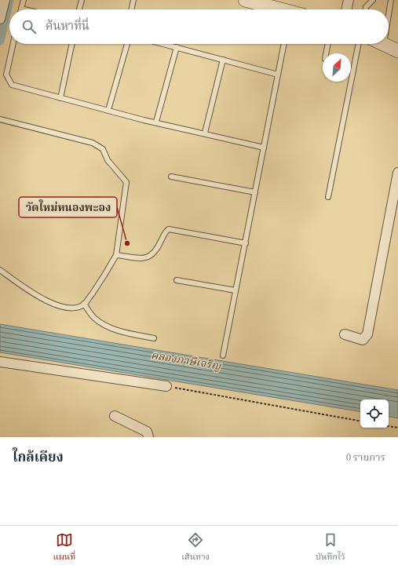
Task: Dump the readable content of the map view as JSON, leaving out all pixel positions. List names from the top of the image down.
{
  "water": ["คลองภาษีเจริญ"],
  "places": ["วัดใหม่หนองพะอง"],
  "north": "top right",
  "page": {
    "search": "ค้นหาที่นี่",
    "heading": ["ใกล้เคียง", "0 รายการ"],
    "nav": ["แผนที่", "เส้นทาง", "บันทึกไว้"]
  }
}
